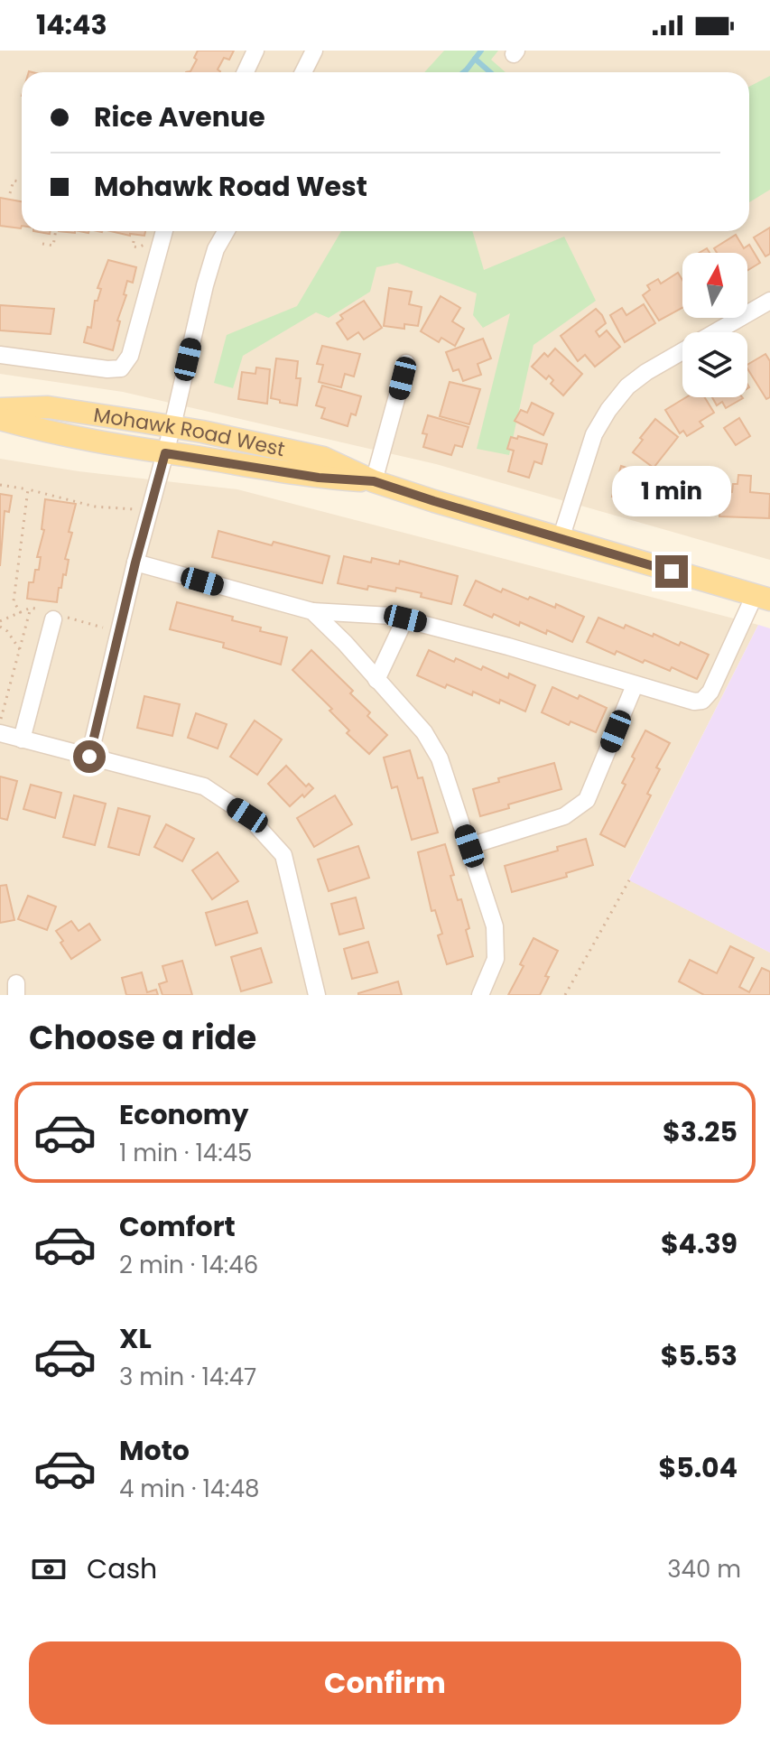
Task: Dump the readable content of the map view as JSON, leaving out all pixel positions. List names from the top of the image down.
{
  "streets": {
    "main road": ["Mohawk Road West"]
  },
  "north": "top",
  "page": {
    "status": "14:43",
    "banner": ["Rice Avenue", "Mohawk Road West"],
    "bubble": "1 min",
    "heading": "Choose a ride",
    "list": [
      {
        "name": "Economy",
        "note": "1 min · 14:45",
        "value": "$3.25"
      },
      {
        "name": "Comfort",
        "note": "2 min · 14:46",
        "value": "$4.39"
      },
      {
        "name": "XL",
        "note": "3 min · 14:47",
        "value": "$5.53"
      },
      {
        "name": "Moto",
        "note": "4 min · 14:48",
        "value": "$5.04"
      }
    ],
    "pay": ["Cash", "340 m"],
    "buttons": "Confirm"
  }
}
